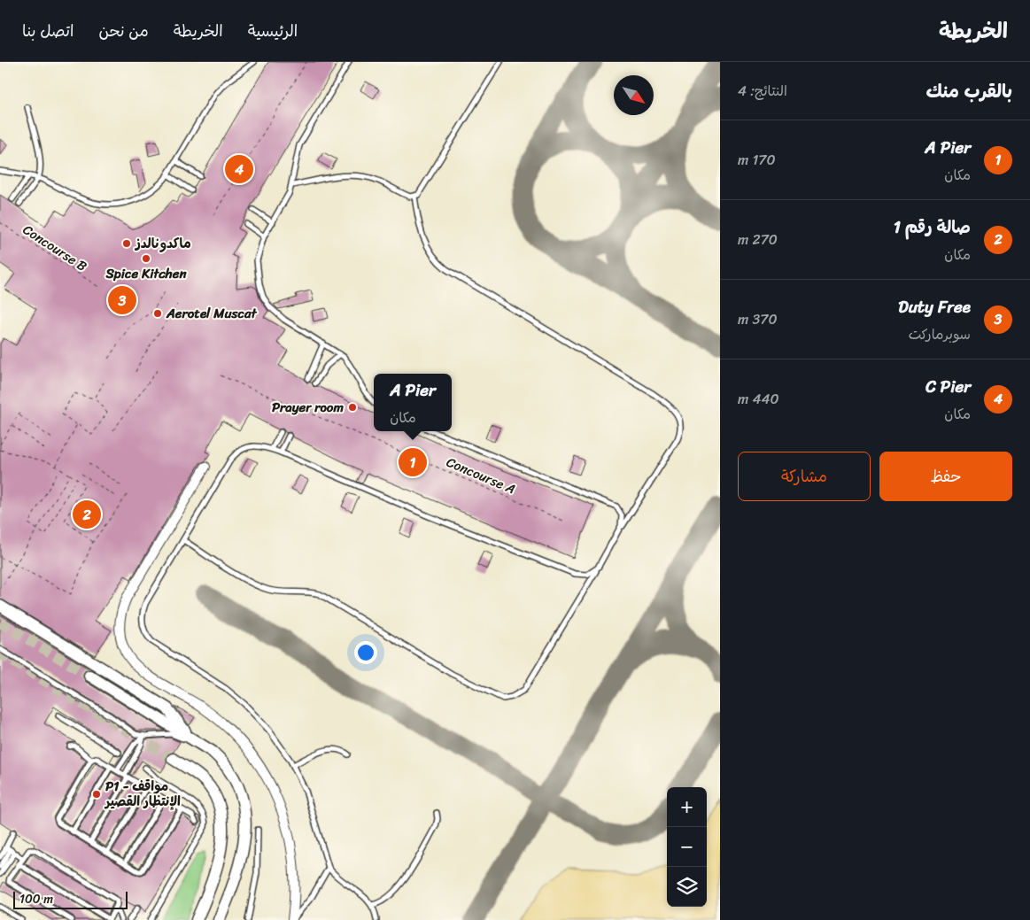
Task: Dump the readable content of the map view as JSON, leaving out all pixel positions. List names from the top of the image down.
{
  "streets": {
    "path": ["Concourse B", "Concourse A"]
  },
  "places": [
    "ماكدونالدز",
    "Spice Kitchen",
    "Aerotel Muscat",
    "Prayer room",
    "P1 - مواقف الإنتظار القصير"
  ],
  "scale_bar": "100 m",
  "north": "bottom right",
  "page": {
    "header": "الخريطة",
    "nav": [
      "الرئيسية",
      "الخريطة",
      "من نحن",
      "اتصل بنا"
    ],
    "heading": ["بالقرب منك", "النتائج: 4"],
    "list": [
      {
        "mark": "1",
        "name": "A Pier",
        "note": "مكان",
        "value": "170 m"
      },
      {
        "mark": "2",
        "name": "صالة رقم 1",
        "note": "مكان",
        "value": "270 m"
      },
      {
        "mark": "3",
        "name": "Duty Free",
        "note": "سوبرماركت",
        "value": "370 m"
      },
      {
        "mark": "4",
        "name": "C Pier",
        "note": "مكان",
        "value": "440 m"
      }
    ],
    "pins": [
      "4",
      "3",
      "1",
      "2"
    ],
    "popup": ["A Pier", "مكان"],
    "buttons": ["حفظ", "مشاركة"],
    "map_buttons": ["+", "−"],
    "scale": "100 m"
  }
}
